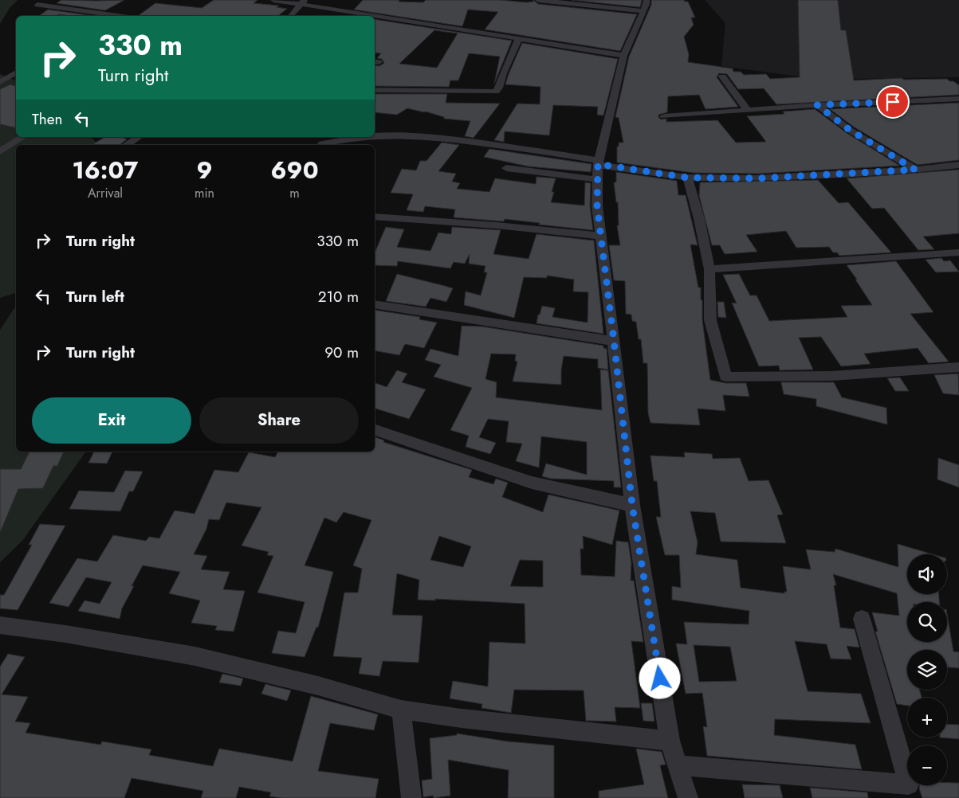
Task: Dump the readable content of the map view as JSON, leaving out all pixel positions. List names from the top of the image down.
{
  "page": {
    "turn": ["330 m", "Turn right"],
    "then": "Then",
    "eta": [
      "16:07",
      "Arrival",
      "9",
      "min",
      "690",
      "m"
    ],
    "list": [
      {
        "name": "Turn right",
        "value": "330 m"
      },
      {
        "name": "Turn left",
        "value": "210 m"
      },
      {
        "name": "Turn right",
        "value": "90 m"
      }
    ],
    "buttons": ["Exit", "Share"],
    "map_buttons": ["+", "−"]
  }
}
